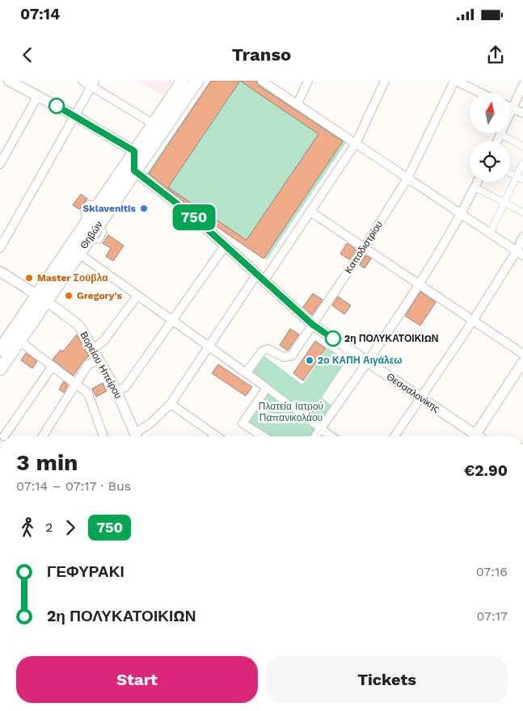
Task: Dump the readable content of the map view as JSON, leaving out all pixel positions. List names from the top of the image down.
{
  "streets": {
    "main road": ["Θηβών"],
    "street": ["Καποδιστρίου", "Βορείου Ηπείρου", "Θεσσαλονίκης"]
  },
  "crossings": [
    ["Θηβών", "Βορείου Ηπείρου"],
    ["Θηβών", "Θεσσαλονίκης"],
    ["Καποδιστρίου", "Θεσσαλονίκης"]
  ],
  "parks": ["Πλατεία Ιατρού Παπανικολάου"],
  "places": [
    "Sklavenitis",
    "Master Σούβλα",
    "Gregory's",
    "2η ΠΟΛΥΚΑΤΟΙΚΙΩΝ",
    "2ο ΚΑΠΗ Αιγάλεω"
  ],
  "lines": ["bus line 750"],
  "north": "top",
  "page": {
    "status": "07:14",
    "header": "Transo",
    "on_map": "750",
    "heading": ["3 min", "07:14 – 07:17 · Bus", "€2.90"],
    "legs": ["2", "750"],
    "list": [
      {
        "name": "ΓΕΦΥΡΑΚΙ",
        "value": "07:16"
      },
      {
        "name": "2η ΠΟΛΥΚΑΤΟΙΚΙΩΝ",
        "value": "07:17"
      }
    ],
    "buttons": ["Start", "Tickets"]
  }
}
